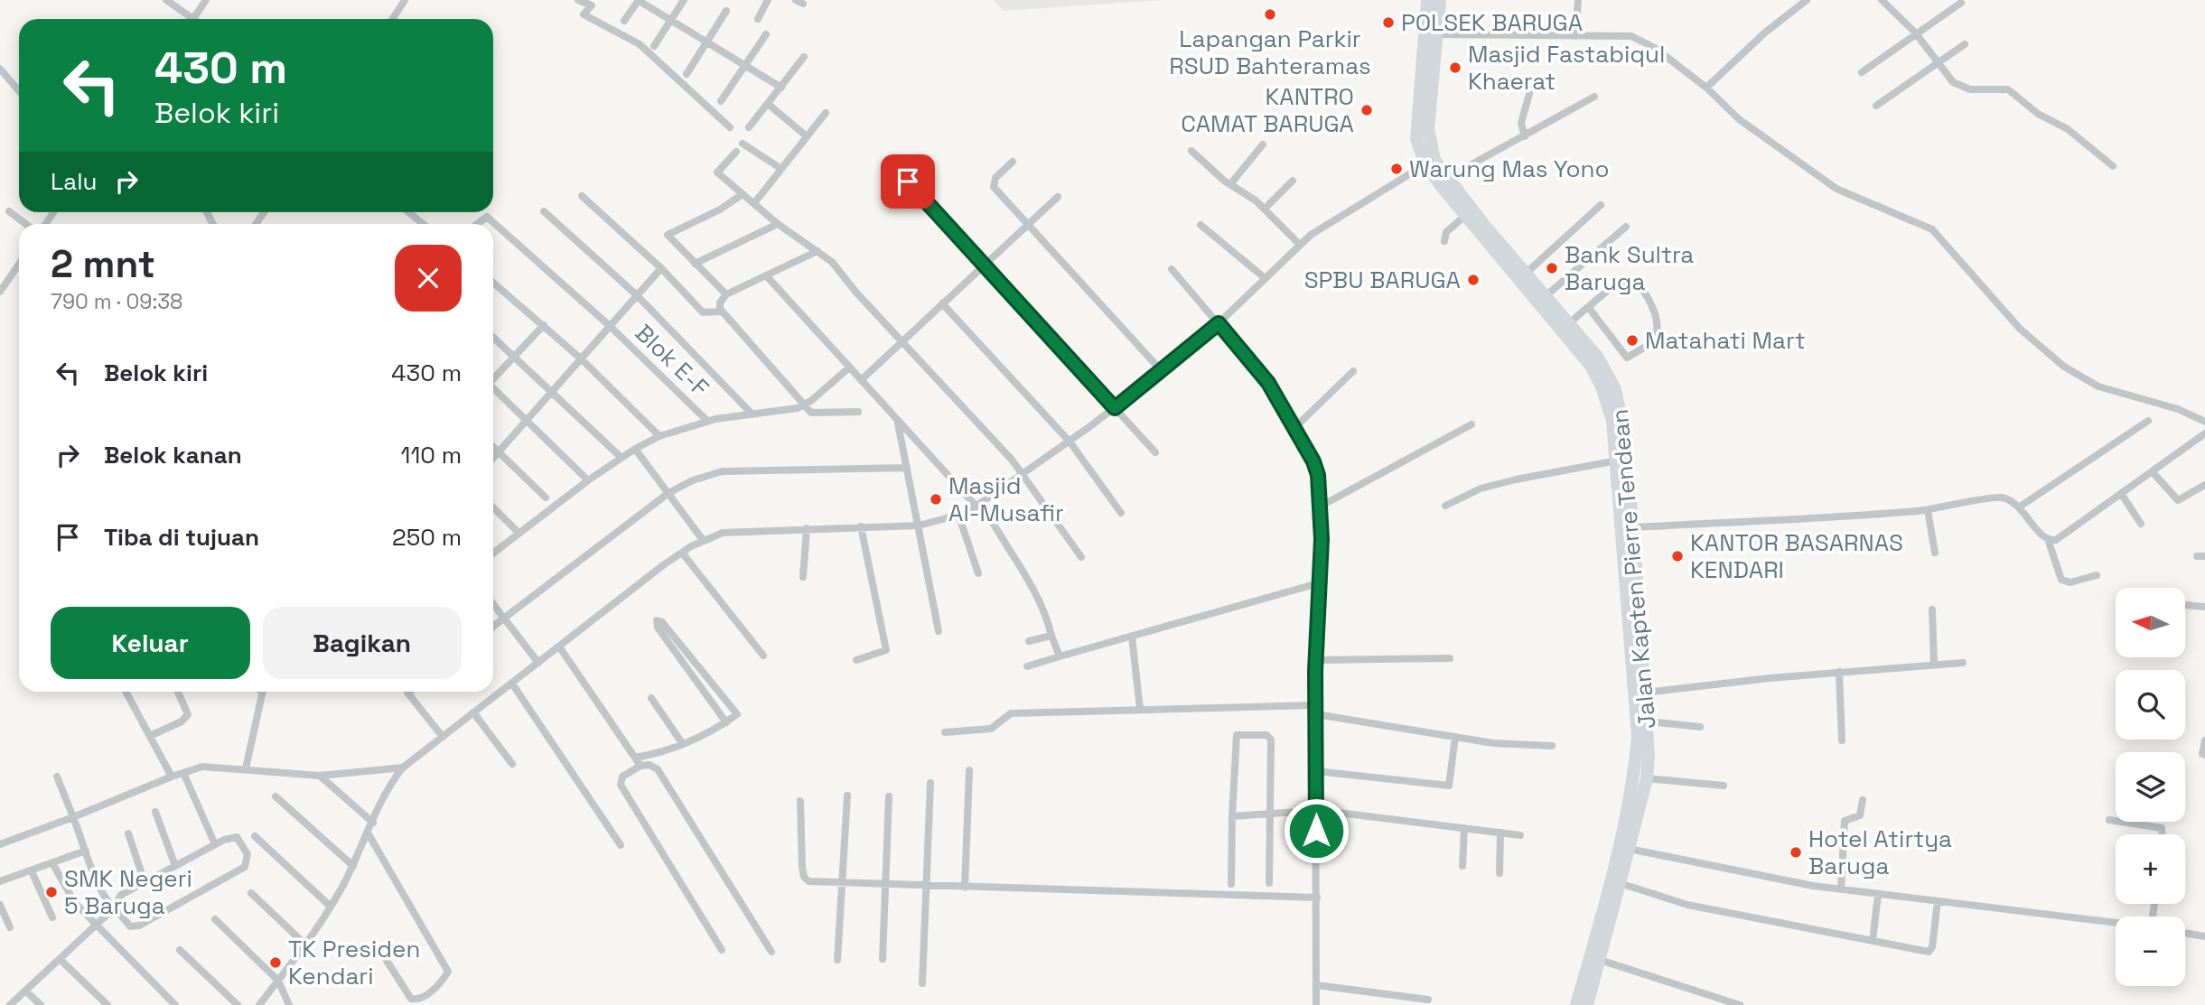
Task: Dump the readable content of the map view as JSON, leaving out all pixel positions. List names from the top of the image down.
{
  "streets": {
    "highway": ["Jalan Kapten Pierre Tendean"],
    "street": ["Blok E-F"]
  },
  "places": [
    "Lapangan Parkir RSUD Bahteramas",
    "POLSEK BARUGA",
    "Masjid Fastabiqul Khaerat",
    "KANTRO CAMAT BARUGA",
    "Warung Mas Yono",
    "Bank Sultra Baruga",
    "SPBU BARUGA",
    "Matahati Mart",
    "Masjid Al-Musafir",
    "KANTOR BASARNAS KENDARI",
    "Hotel Atirtya Baruga",
    "SMK Negeri 5 Baruga",
    "TK Presiden Kendari"
  ],
  "north": "left",
  "page": {
    "turn": ["430 m", "Belok kiri"],
    "then": "Lalu",
    "heading": ["2 mnt", "790 m · 09:38"],
    "list": [
      {
        "name": "Belok kiri",
        "value": "430 m"
      },
      {
        "name": "Belok kanan",
        "value": "110 m"
      },
      {
        "name": "Tiba di tujuan",
        "value": "250 m"
      }
    ],
    "map_buttons": ["+", "−"],
    "buttons": ["Keluar", "Bagikan"]
  }
}
